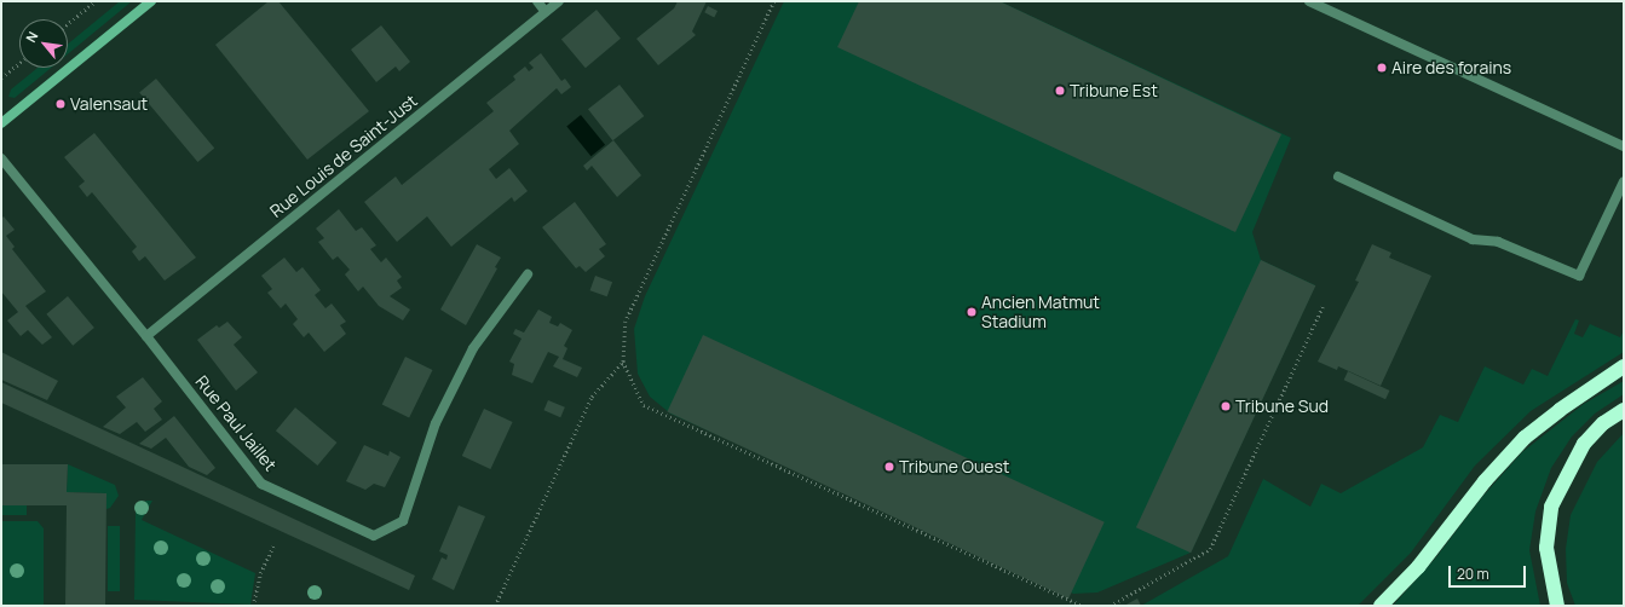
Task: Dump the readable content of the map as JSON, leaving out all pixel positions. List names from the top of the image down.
{
  "streets": {
    "street": ["Rue Louis de Saint-Just", "Rue Paul Jaillet"]
  },
  "crossings": [
    ["Rue Louis de Saint-Just", "Rue Paul Jaillet"]
  ],
  "places": [
    "Aire des forains",
    "Tribune Est",
    "Valensaut",
    "Ancien Matmut Stadium",
    "Tribune Sud",
    "Tribune Ouest"
  ],
  "scale_bar": "20 m",
  "north": "top left"
}
